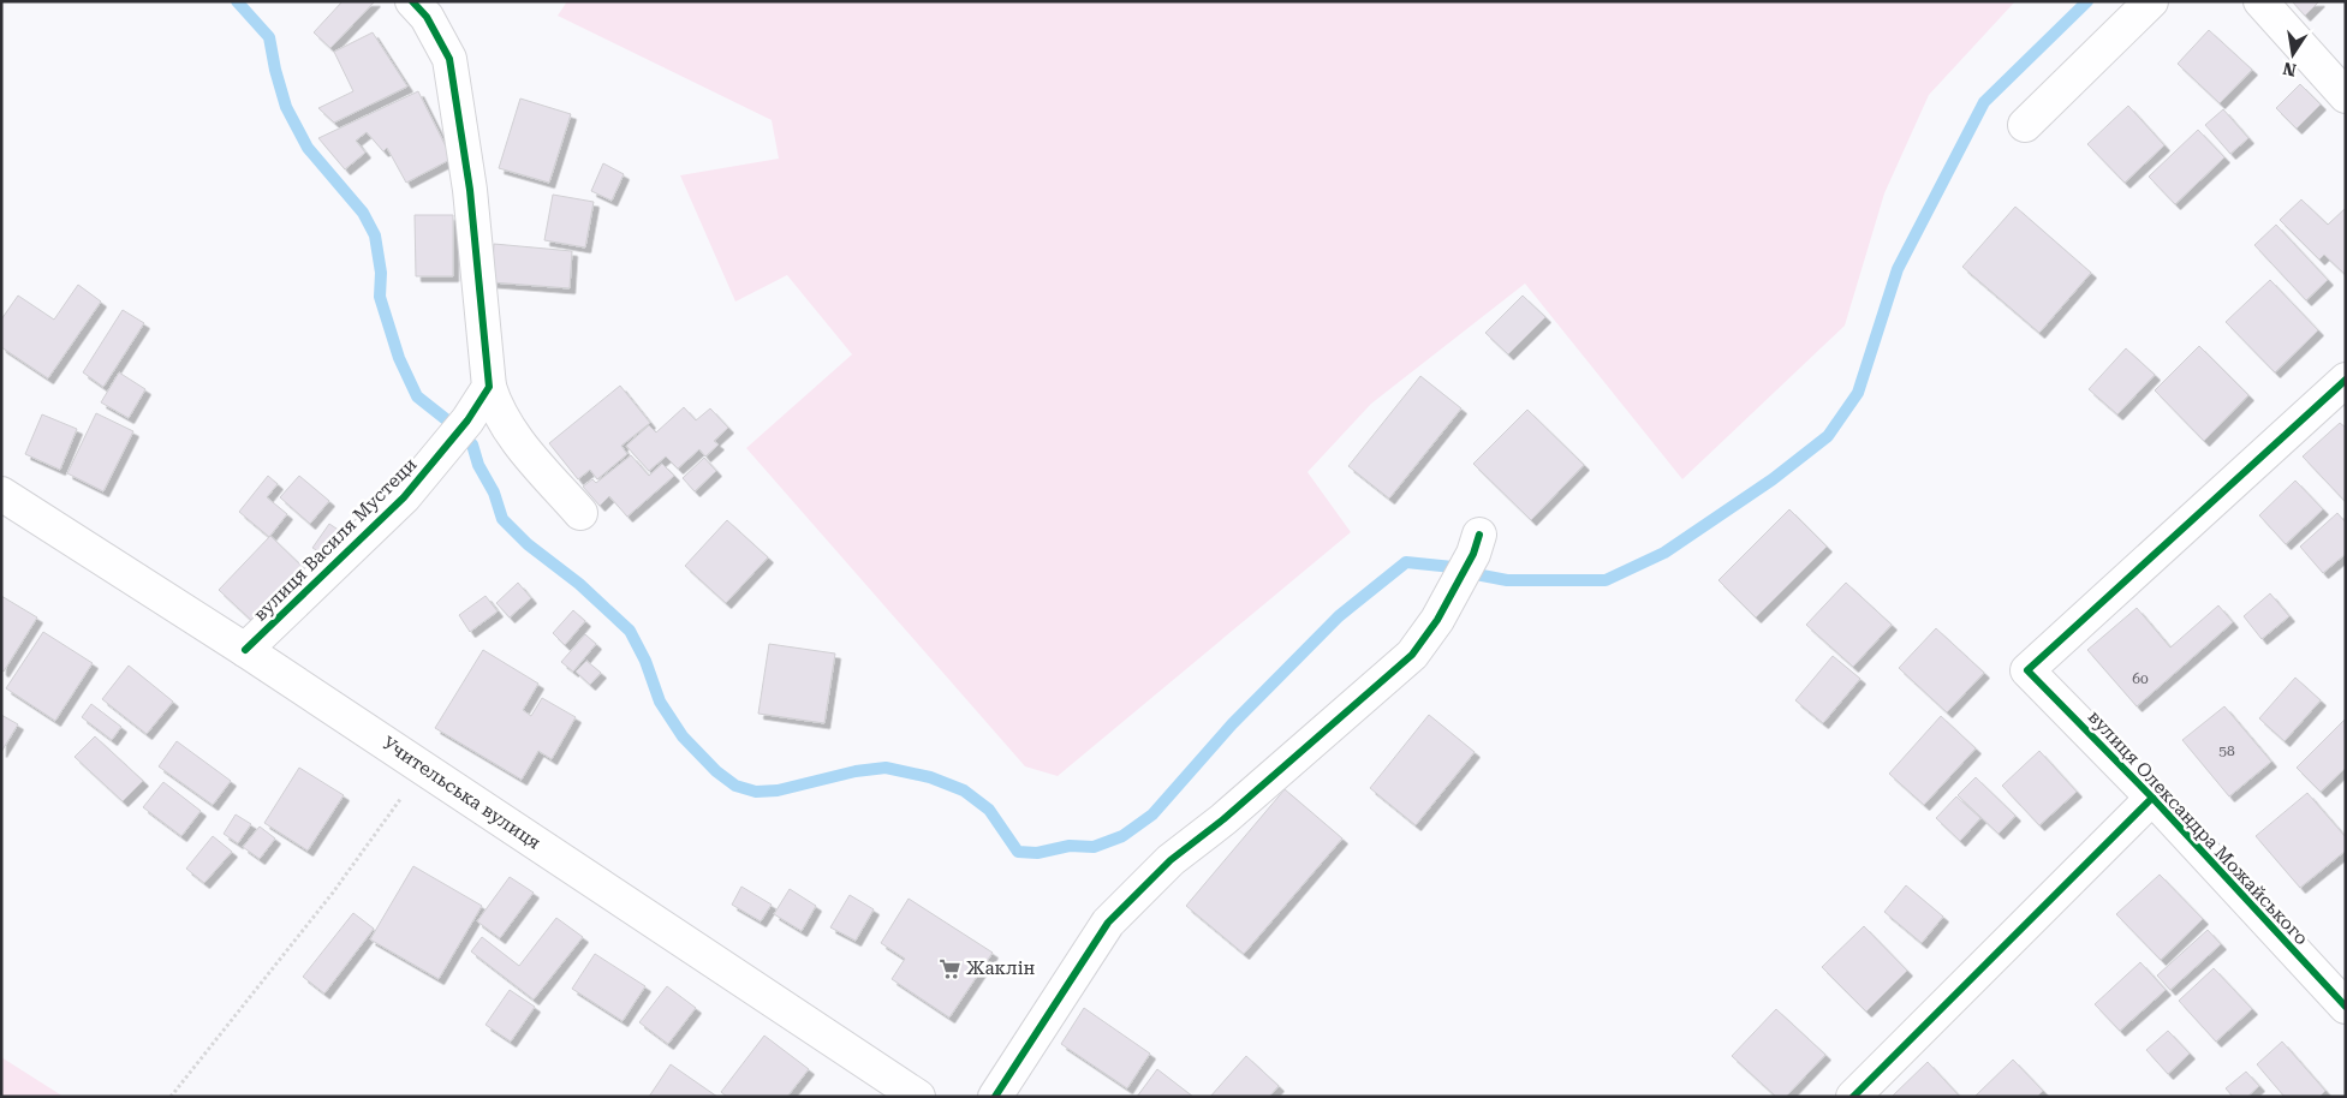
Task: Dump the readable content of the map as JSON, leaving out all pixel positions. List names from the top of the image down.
{
  "streets": {
    "street": ["вулиця Василя Мустеци", "Учительська вулиця", "вулиця Олександра Можайського"]
  },
  "crossings": [
    ["вулиця Василя Мустеци", "Учительська вулиця"]
  ],
  "places": {
    "supermarket": ["Жаклін"]
  },
  "house_numbers": ["60", "58"],
  "north": "bottom"
}
